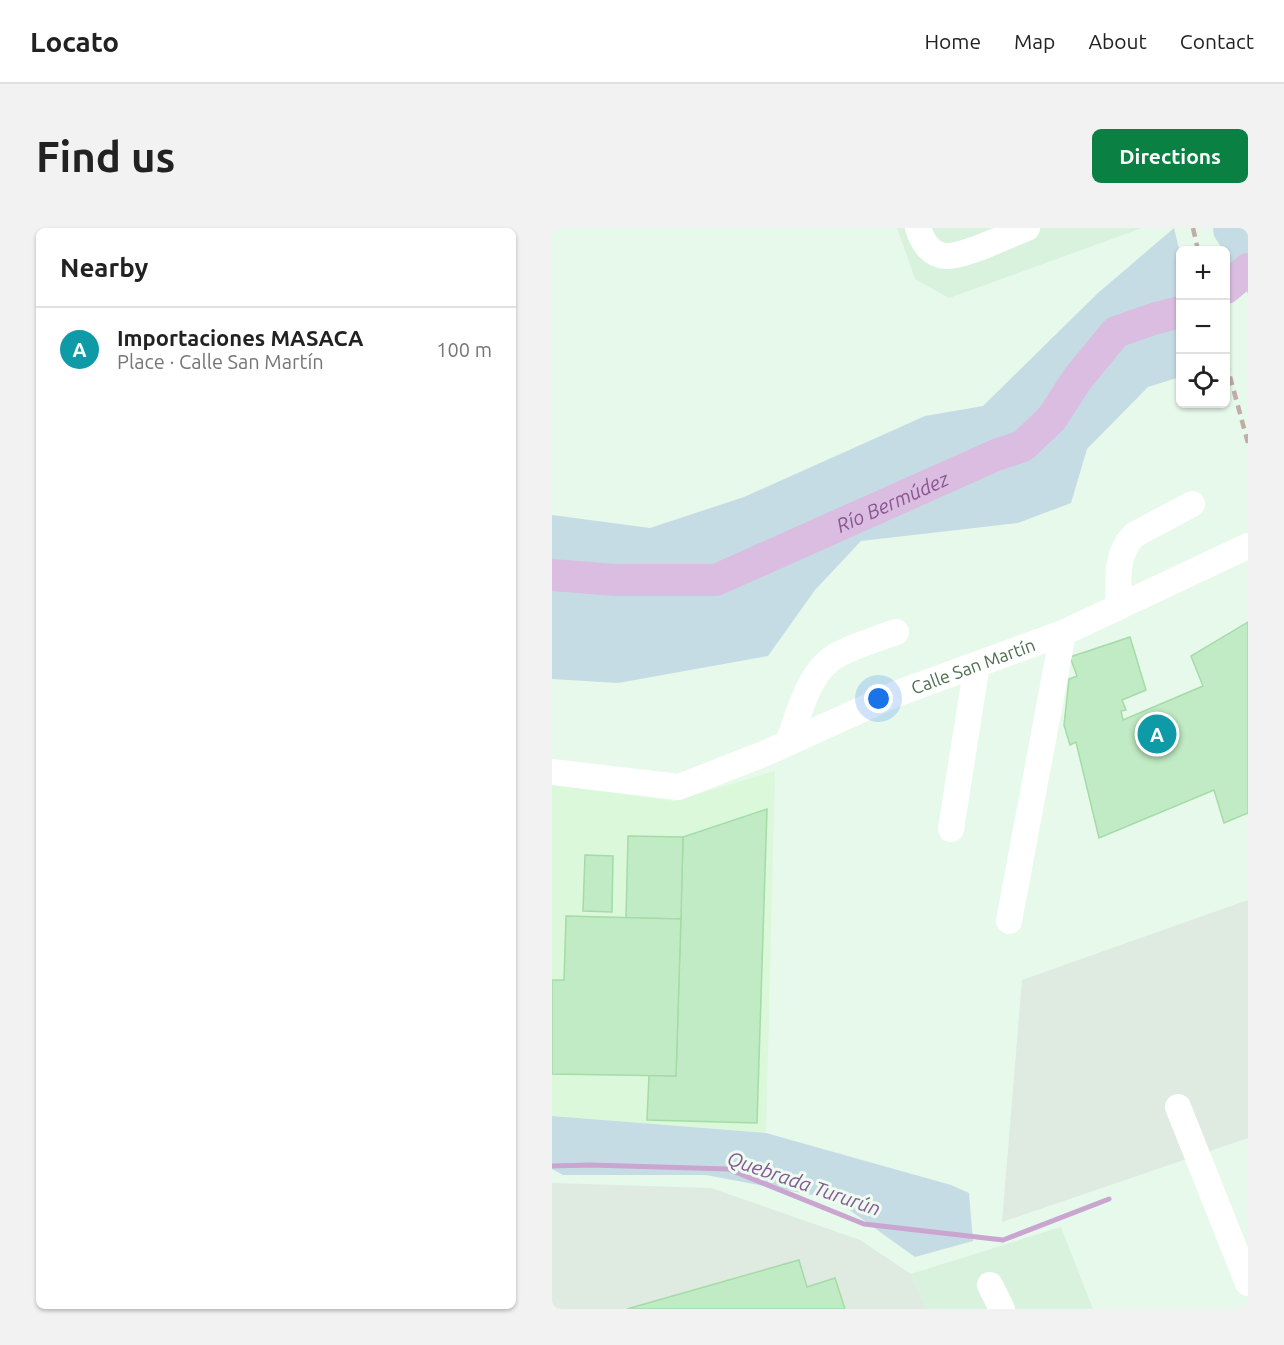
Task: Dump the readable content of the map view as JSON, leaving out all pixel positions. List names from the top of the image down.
{
  "streets": {
    "street": ["Calle San Martín"]
  },
  "water": ["Río Bermúdez", "Quebrada Tururún"],
  "page": {
    "header": "Locato",
    "nav": [
      "Home",
      "Map",
      "About",
      "Contact"
    ],
    "buttons": "Directions",
    "title": "Find us",
    "heading": "Nearby",
    "map_buttons": ["+", "−"],
    "list": [
      {
        "mark": "A",
        "name": "Importaciones MASACA",
        "note": "Place · Calle San Martín",
        "value": "100 m"
      }
    ],
    "pins": "A"
  }
}
